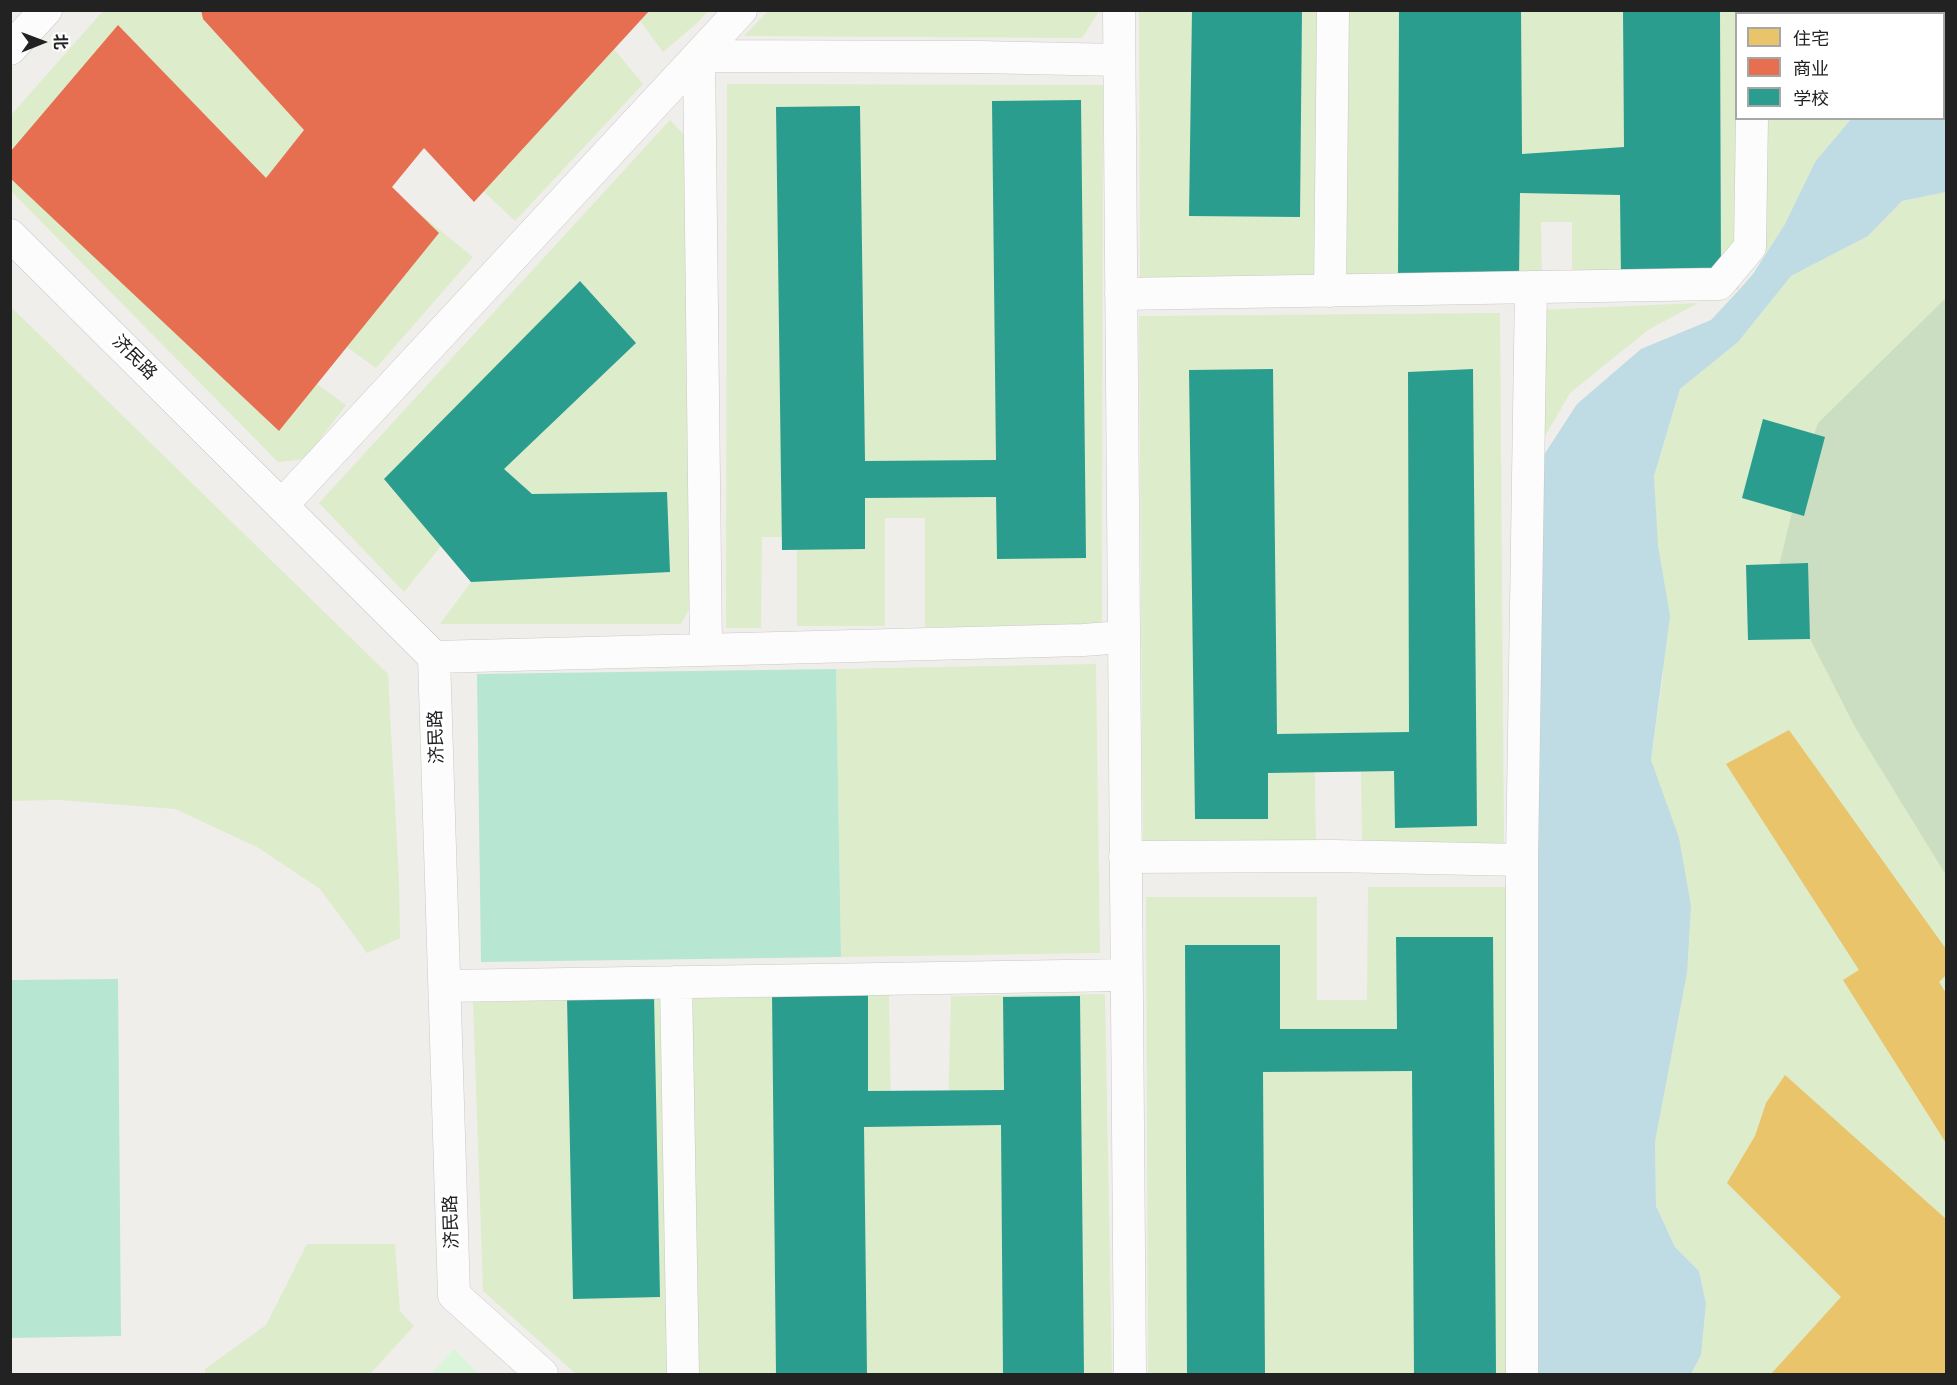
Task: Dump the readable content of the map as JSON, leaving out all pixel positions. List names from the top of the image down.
{
  "streets": {
    "street": ["济民路"]
  },
  "legend": ["住宅", "商业", "学校"],
  "north": "right"
}
